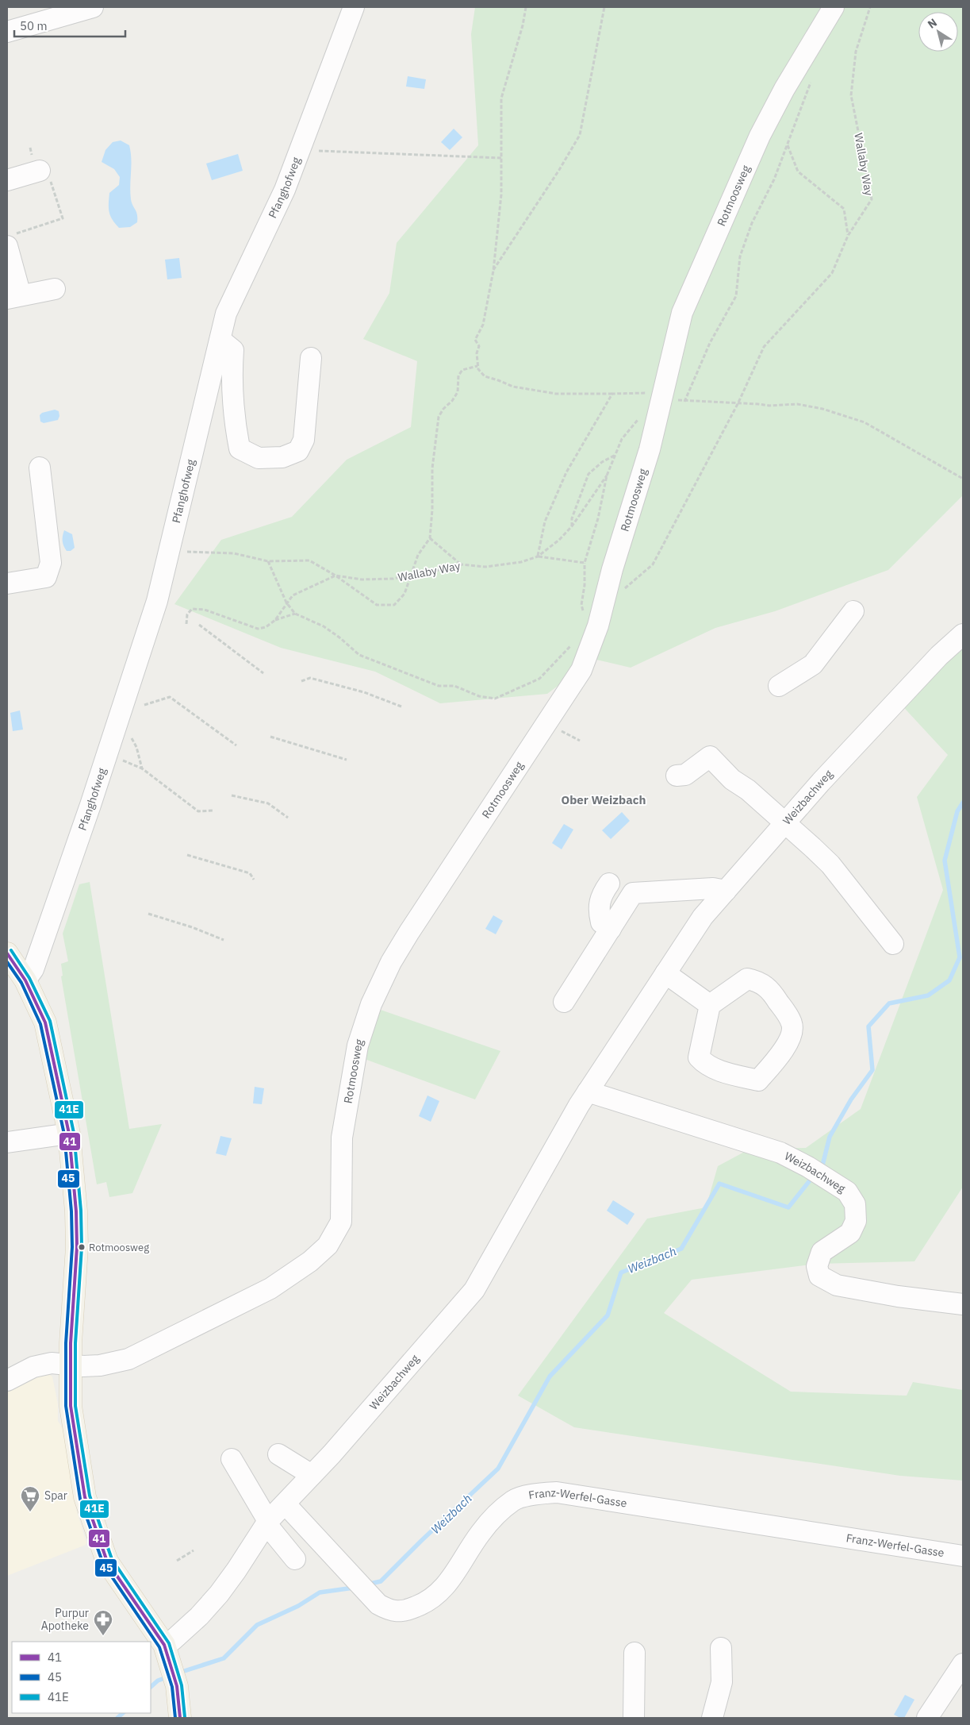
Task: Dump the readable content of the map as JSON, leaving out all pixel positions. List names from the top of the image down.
{
  "streets": {
    "street": [
      "Pfanghofweg",
      "Rotmoosweg",
      "Weizbachweg",
      "Franz-Werfel-Gasse"
    ],
    "path": ["Wallaby Way"]
  },
  "crossings": [
    ["Weizbachweg", "Franz-Werfel-Gasse"]
  ],
  "districts": ["Ober Weizbach"],
  "water": ["Weizbach"],
  "places": {
    "other": ["Rotmoosweg"],
    "supermarket": ["Spar"],
    "pharmacy": ["Purpur Apotheke"]
  },
  "lines": ["transit line 41E", "transit line 41", "transit line 45"],
  "legend": ["41", "45", "41E"],
  "scale_bar": "50 m",
  "north": "top left"
}
